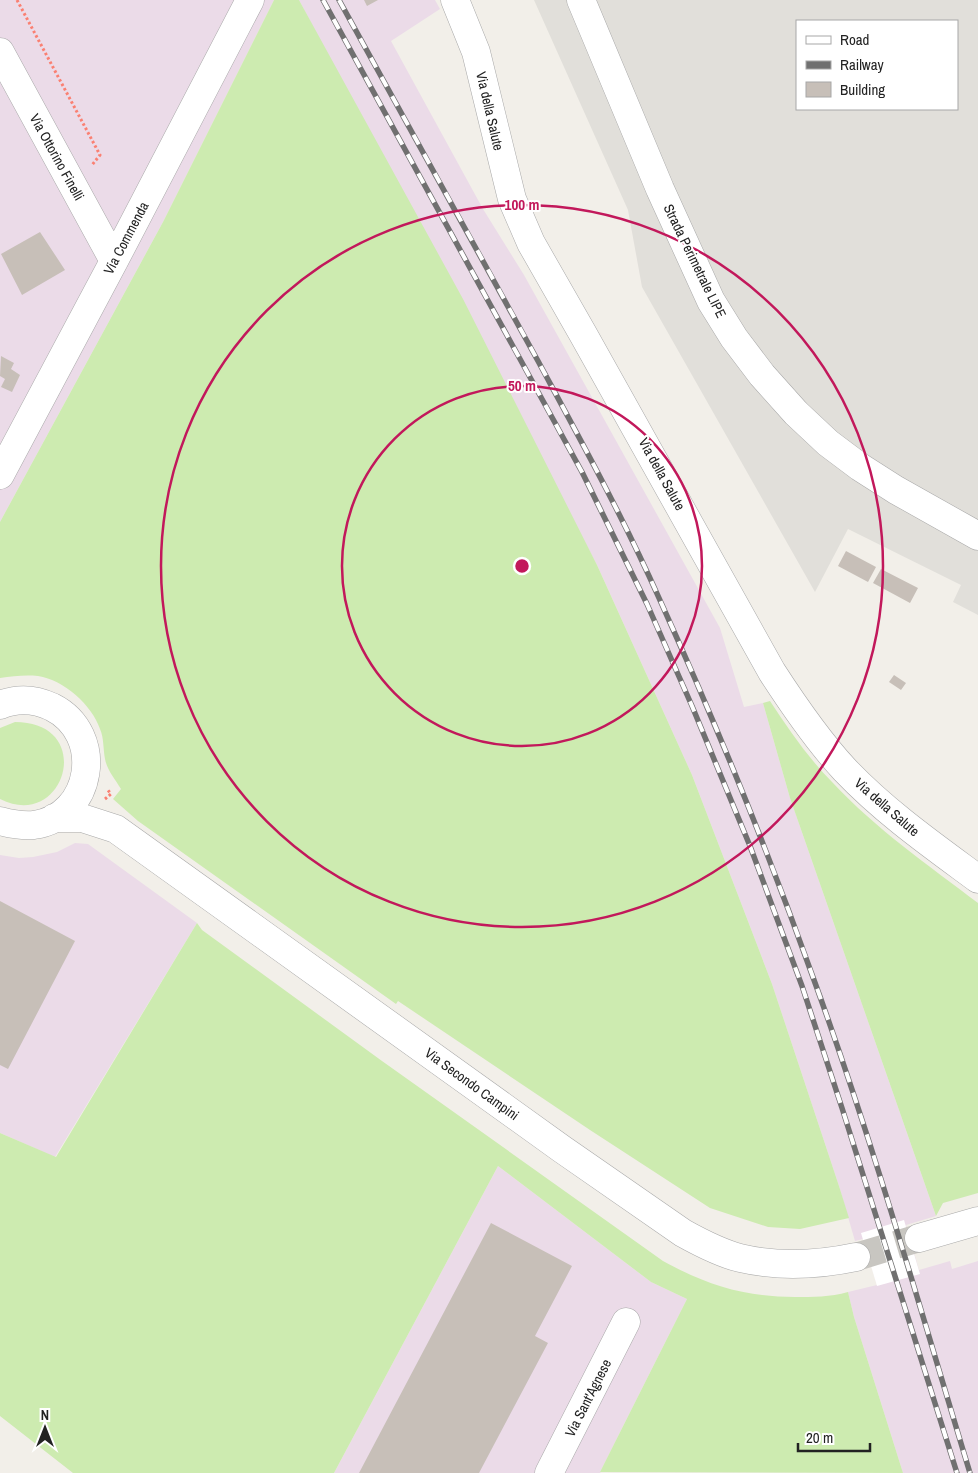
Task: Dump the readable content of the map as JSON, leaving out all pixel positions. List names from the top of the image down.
{
  "streets": {
    "street": [
      "Via della Salute",
      "Via Ottorino Finelli",
      "Via Commenda",
      "Strada Perimetrale LIPE",
      "Via Secondo Campini",
      "Via Sant'Agnese"
    ]
  },
  "crossings": [
    ["Via Ottorino Finelli", "Via Commenda"]
  ],
  "legend": ["Road", "Railway", "Building"],
  "scale_bar": "20 m",
  "north": "top",
  "rings": ["100 m", "50 m"]
}
